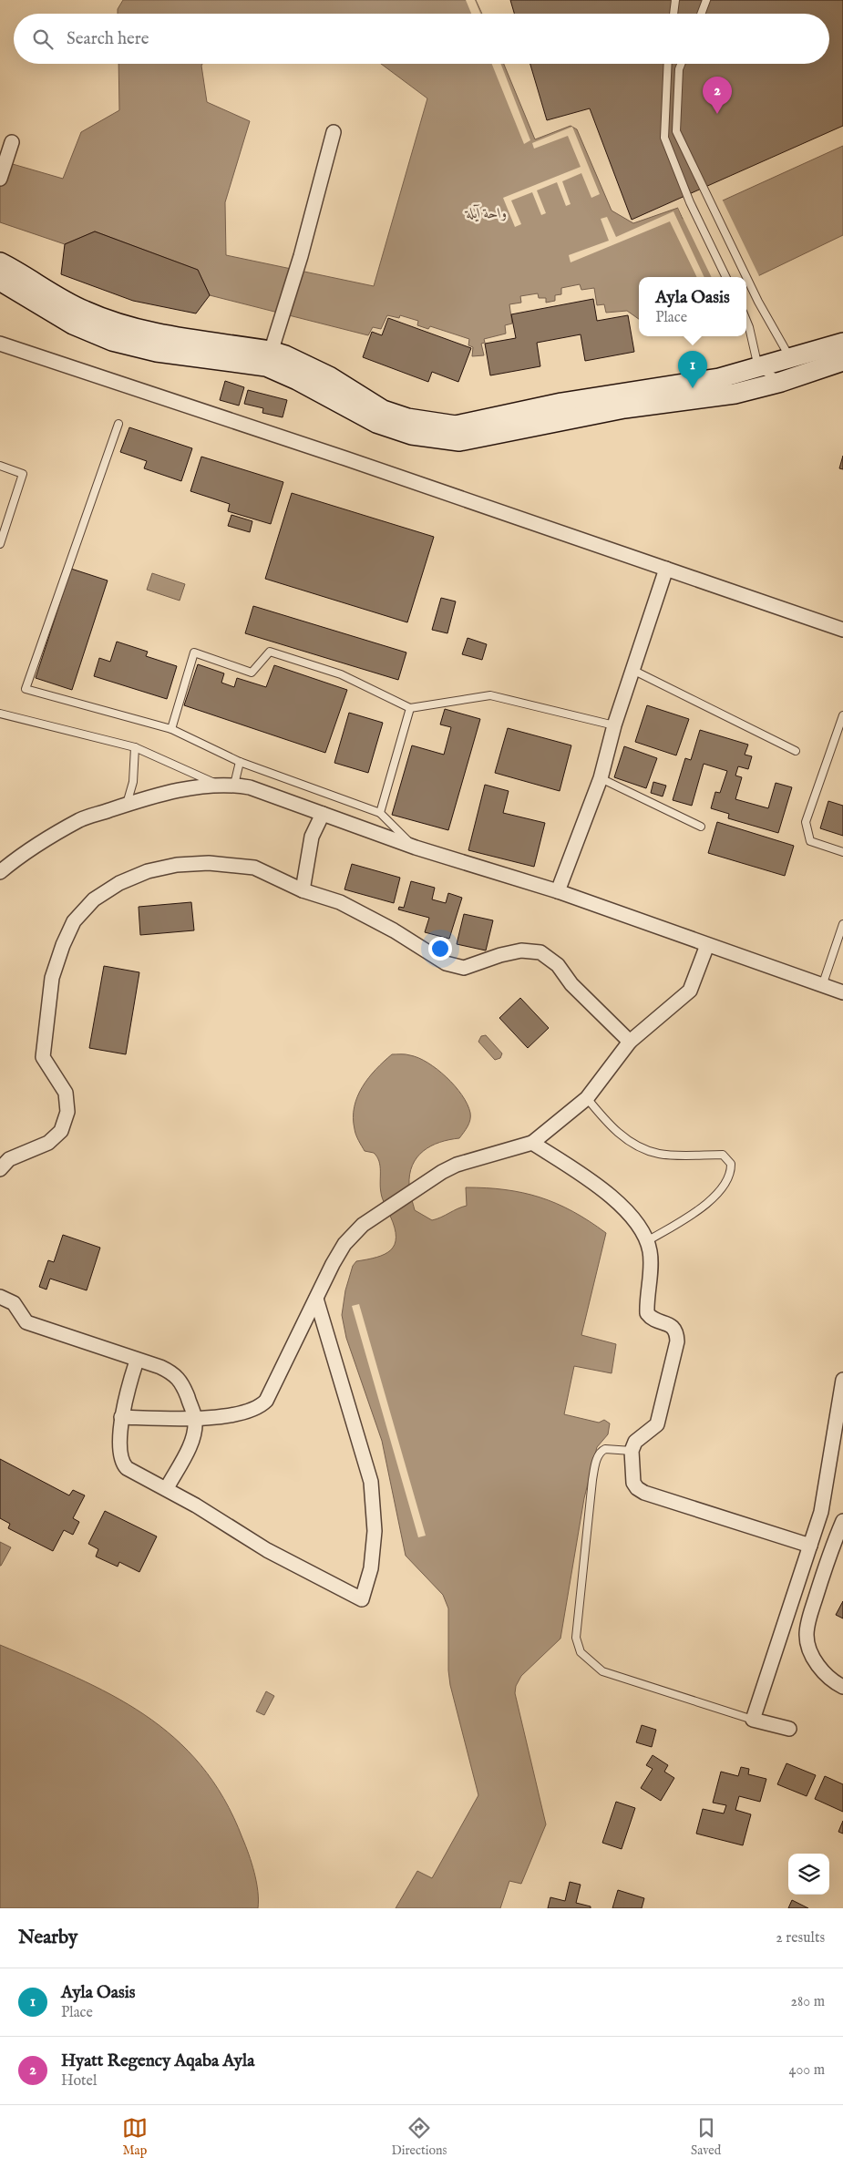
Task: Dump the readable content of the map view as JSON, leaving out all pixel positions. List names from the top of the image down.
{
  "water": ["واحة آيلة"],
  "page": {
    "search": "Search here",
    "pins": ["2", "1"],
    "popup": ["Ayla Oasis", "Place"],
    "heading": ["Nearby", "2 results"],
    "list": [
      {
        "mark": "1",
        "name": "Ayla Oasis",
        "note": "Place",
        "value": "280 m"
      },
      {
        "mark": "2",
        "name": "Hyatt Regency Aqaba Ayla",
        "note": "Hotel",
        "value": "400 m"
      }
    ],
    "nav": ["Map", "Directions", "Saved"]
  }
}
